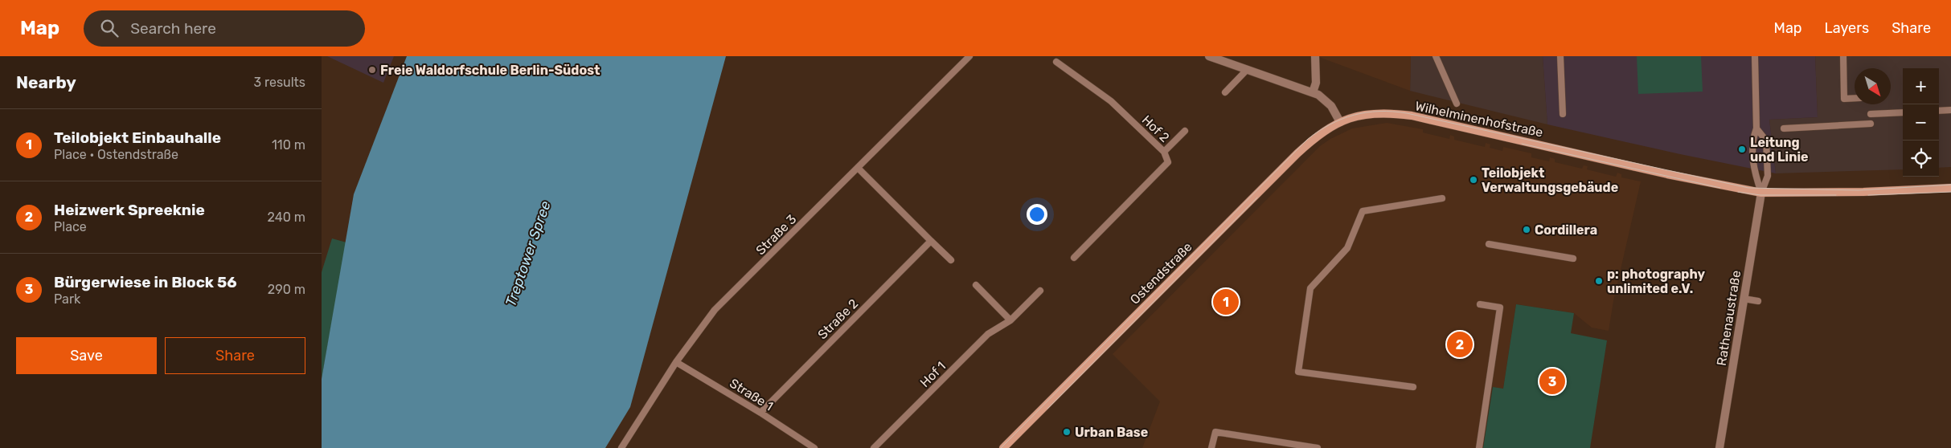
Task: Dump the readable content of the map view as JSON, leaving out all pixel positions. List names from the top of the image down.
{
  "streets": {
    "street": ["Wilhelminenhofstraße", "Ostendstraße", "Rathenaustraße"],
    "lane": [
      "Hof 2",
      "Straße 3",
      "Straße 2",
      "Hof 1",
      "Straße 1"
    ]
  },
  "crossings": [
    ["Wilhelminenhofstraße", "Ostendstraße"],
    ["Wilhelminenhofstraße", "Rathenaustraße"],
    ["Straße 3", "Straße 1"],
    ["Straße 2", "Straße 1"]
  ],
  "water": ["Treptower Spree"],
  "places": [
    "Freie Waldorfschule Berlin-Südost",
    "Leitung und Linie",
    "Teilobjekt Verwaltungsgebäude",
    "Cordillera",
    "p: photography unlimited e.V.",
    "Urban Base"
  ],
  "north": "bottom right",
  "page": {
    "header": "Map",
    "search": "Search here",
    "nav": ["Map", "Layers", "Share"],
    "heading": ["Nearby", "3 results"],
    "map_buttons": ["+", "−"],
    "list": [
      {
        "mark": "1",
        "name": "Teilobjekt Einbauhalle",
        "note": "Place · Ostendstraße",
        "value": "110 m"
      },
      {
        "mark": "2",
        "name": "Heizwerk Spreeknie",
        "note": "Place",
        "value": "240 m"
      },
      {
        "mark": "3",
        "name": "Bürgerwiese in Block 56",
        "note": "Park",
        "value": "290 m"
      }
    ],
    "pins": ["1", "2", "3"],
    "buttons": ["Save", "Share"]
  }
}
